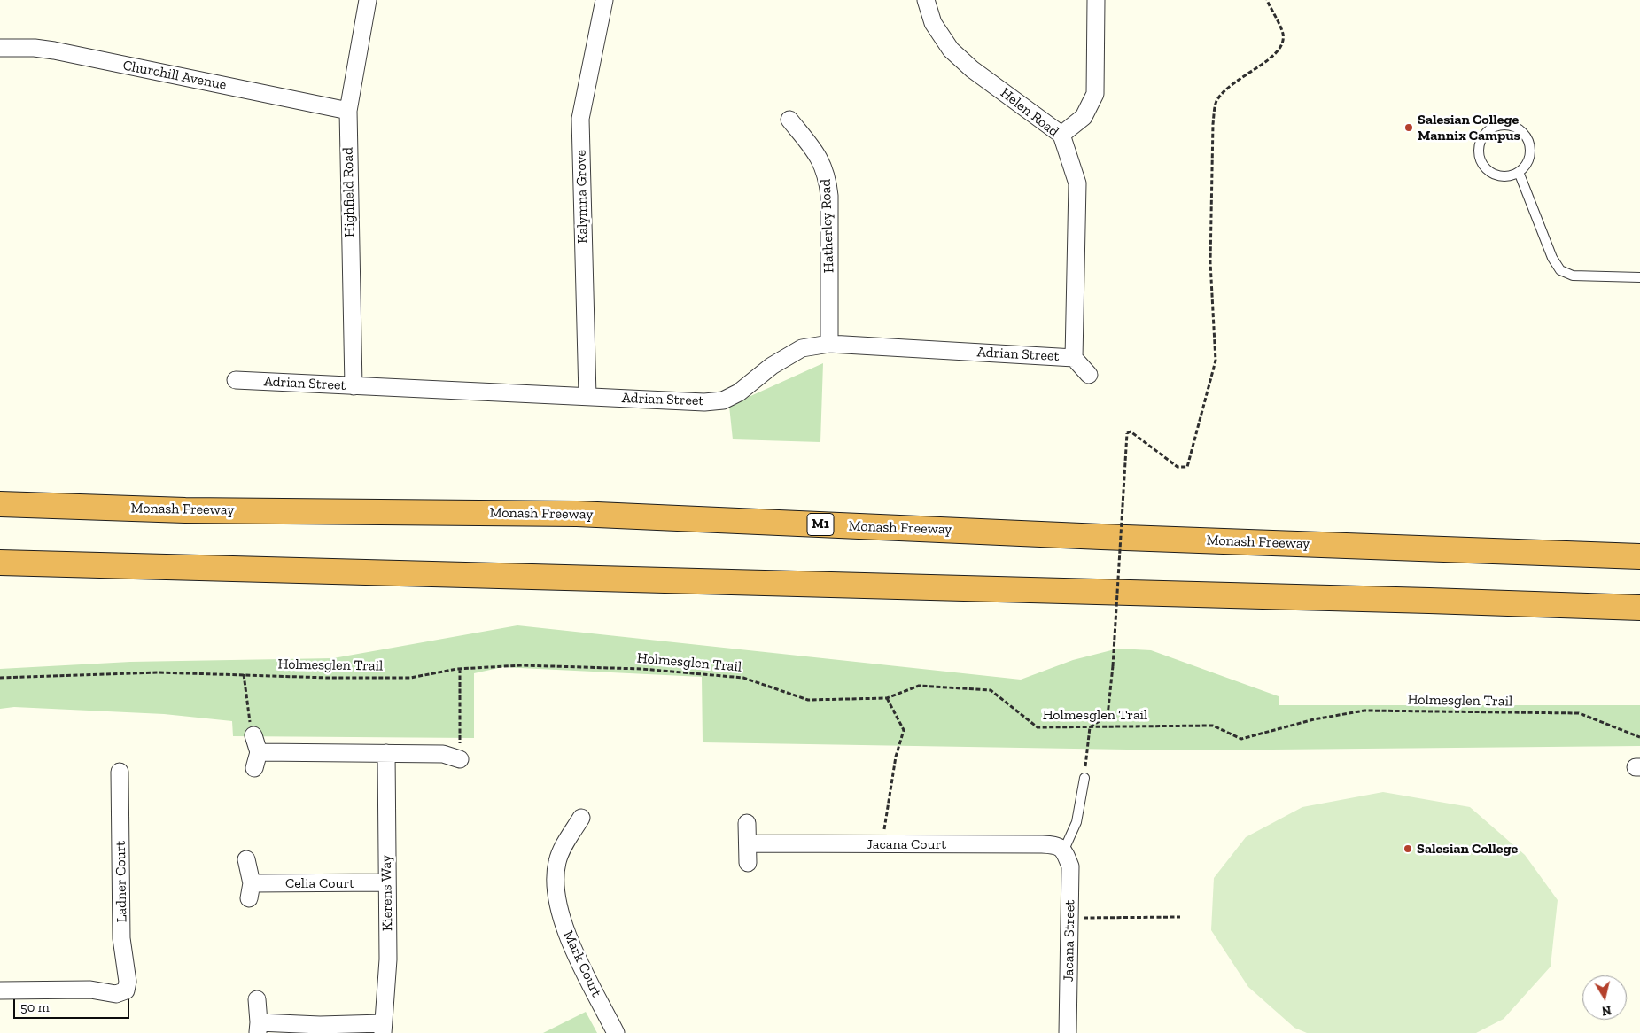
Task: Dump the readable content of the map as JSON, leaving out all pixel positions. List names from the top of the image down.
{
  "streets": {
    "highway": ["Monash Freeway", "M1"],
    "street": [
      "Churchill Avenue",
      "Helen Road",
      "Highfield Road",
      "Kalymna Grove",
      "Hatherley Road",
      "Adrian Street",
      "Jacana Court",
      "Ladner Court",
      "Celia Court",
      "Kierens Way",
      "Jacana Street",
      "Mark Court"
    ],
    "path": ["Holmesglen Trail"]
  },
  "crossings": [
    ["Churchill Avenue", "Highfield Road"],
    ["Helen Road", "Adrian Street"],
    ["Highfield Road", "Adrian Street"],
    ["Kalymna Grove", "Adrian Street"],
    ["Hatherley Road", "Adrian Street"],
    ["Jacana Court", "Jacana Street"],
    ["Celia Court", "Kierens Way"]
  ],
  "places": ["Salesian College Mannix Campus", "Salesian College"],
  "scale_bar": "50 m",
  "north": "bottom"
}
